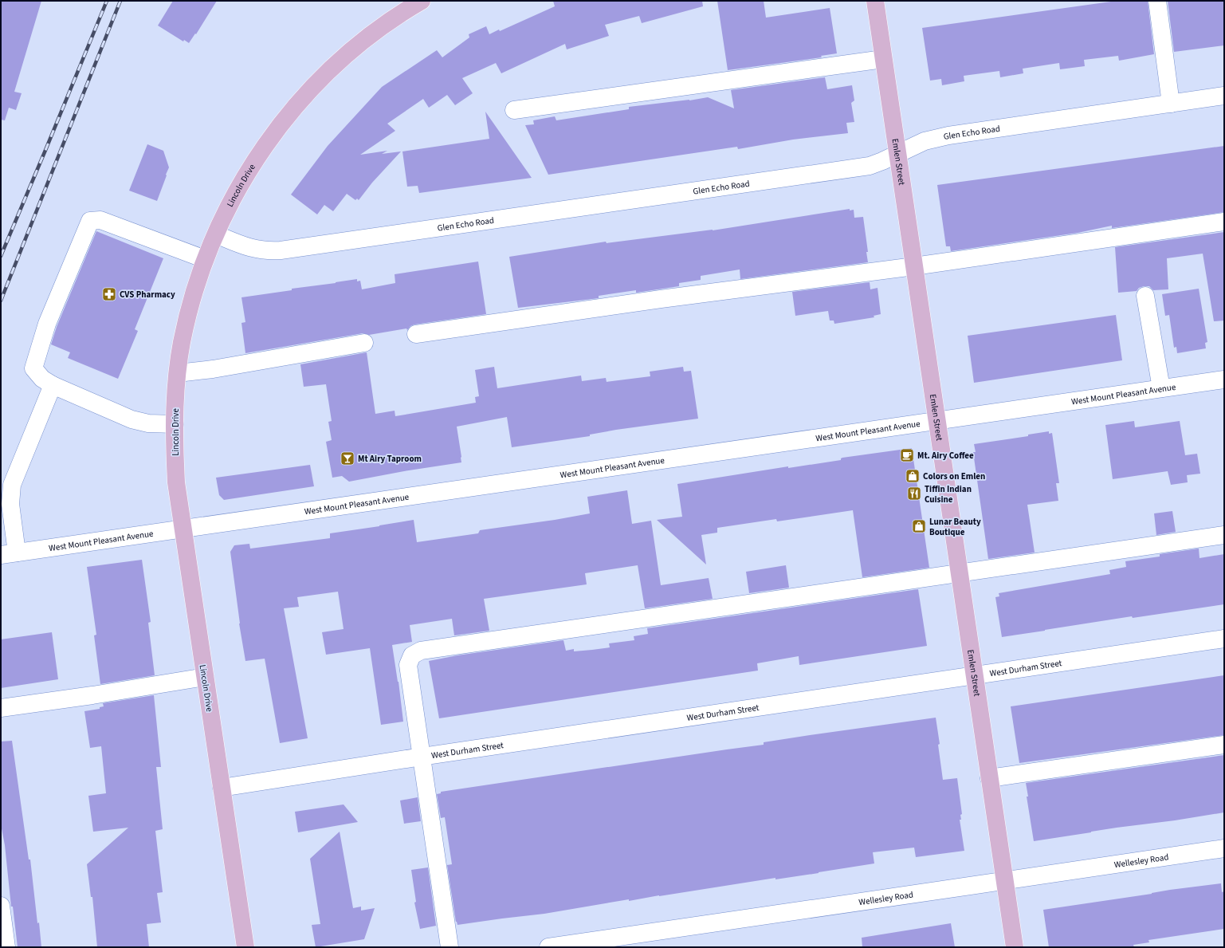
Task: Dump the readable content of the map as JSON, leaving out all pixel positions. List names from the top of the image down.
{
  "streets": {
    "main road": ["Emlen Street", "Lincoln Drive"],
    "street": [
      "Glen Echo Road",
      "West Mount Pleasant Avenue",
      "West Durham Street",
      "Wellesley Road"
    ]
  },
  "crossings": [
    ["Glen Echo Road", "Emlen Street"],
    ["Glen Echo Road", "Lincoln Drive"],
    ["Emlen Street", "West Mount Pleasant Avenue"],
    ["Emlen Street", "West Durham Street"],
    ["Emlen Street", "Wellesley Road"],
    ["Lincoln Drive", "West Mount Pleasant Avenue"],
    ["Lincoln Drive", "West Durham Street"]
  ],
  "places": {
    "pharmacy": ["CVS Pharmacy"],
    "cafe": ["Mt. Airy Coffee"],
    "bar": ["Mt Airy Taproom"],
    "shop": ["Colors on Emlen", "Lunar Beauty Boutique"],
    "restaurant": ["Tiffin Indian Cuisine"]
  }
}
